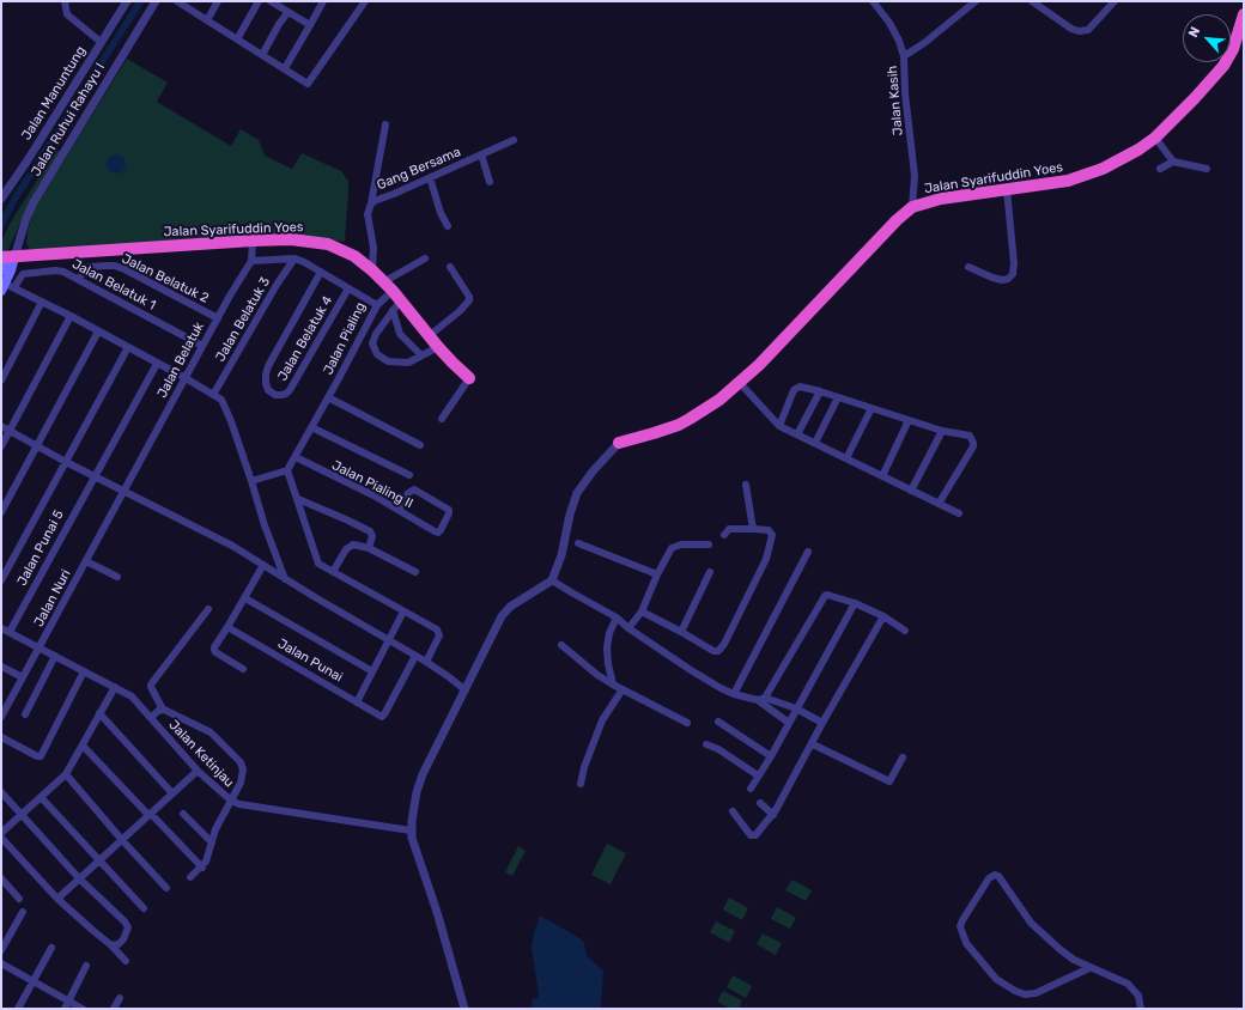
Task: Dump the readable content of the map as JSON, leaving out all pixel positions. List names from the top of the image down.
{
  "streets": {
    "highway": ["Jalan Syarifuddin Yoes"],
    "street": [
      "Jalan Manuntung",
      "Jalan Kasih",
      "Jalan Ruhui Rahayu I",
      "Gang Bersama",
      "Jalan Belatuk 2",
      "Jalan Belatuk 1",
      "Jalan Belatuk 3",
      "Jalan Belatuk 4",
      "Jalan Pialing",
      "Jalan Belatuk",
      "Jalan Pialing II",
      "Jalan Punai 5",
      "Jalan Nuri",
      "Jalan Punai",
      "Jalan Ketinjau"
    ]
  },
  "crossings": [
    ["Jalan Kasih", "Jalan Syarifuddin Yoes"],
    ["Jalan Ruhui Rahayu I", "Jalan Syarifuddin Yoes"],
    ["Gang Bersama", "Jalan Syarifuddin Yoes"],
    ["Jalan Syarifuddin Yoes", "Jalan Belatuk"],
    ["Jalan Belatuk 2", "Jalan Belatuk 1"],
    ["Jalan Belatuk 2", "Jalan Belatuk"],
    ["Jalan Belatuk 1", "Jalan Belatuk"],
    ["Jalan Belatuk 3", "Jalan Pialing"],
    ["Jalan Belatuk 4", "Jalan Pialing"],
    ["Jalan Pialing", "Jalan Belatuk"],
    ["Jalan Pialing", "Jalan Pialing II"],
    ["Jalan Belatuk", "Jalan Nuri"],
    ["Jalan Punai 5", "Jalan Ketinjau"],
    ["Jalan Nuri", "Jalan Ketinjau"]
  ],
  "north": "top left"
}
